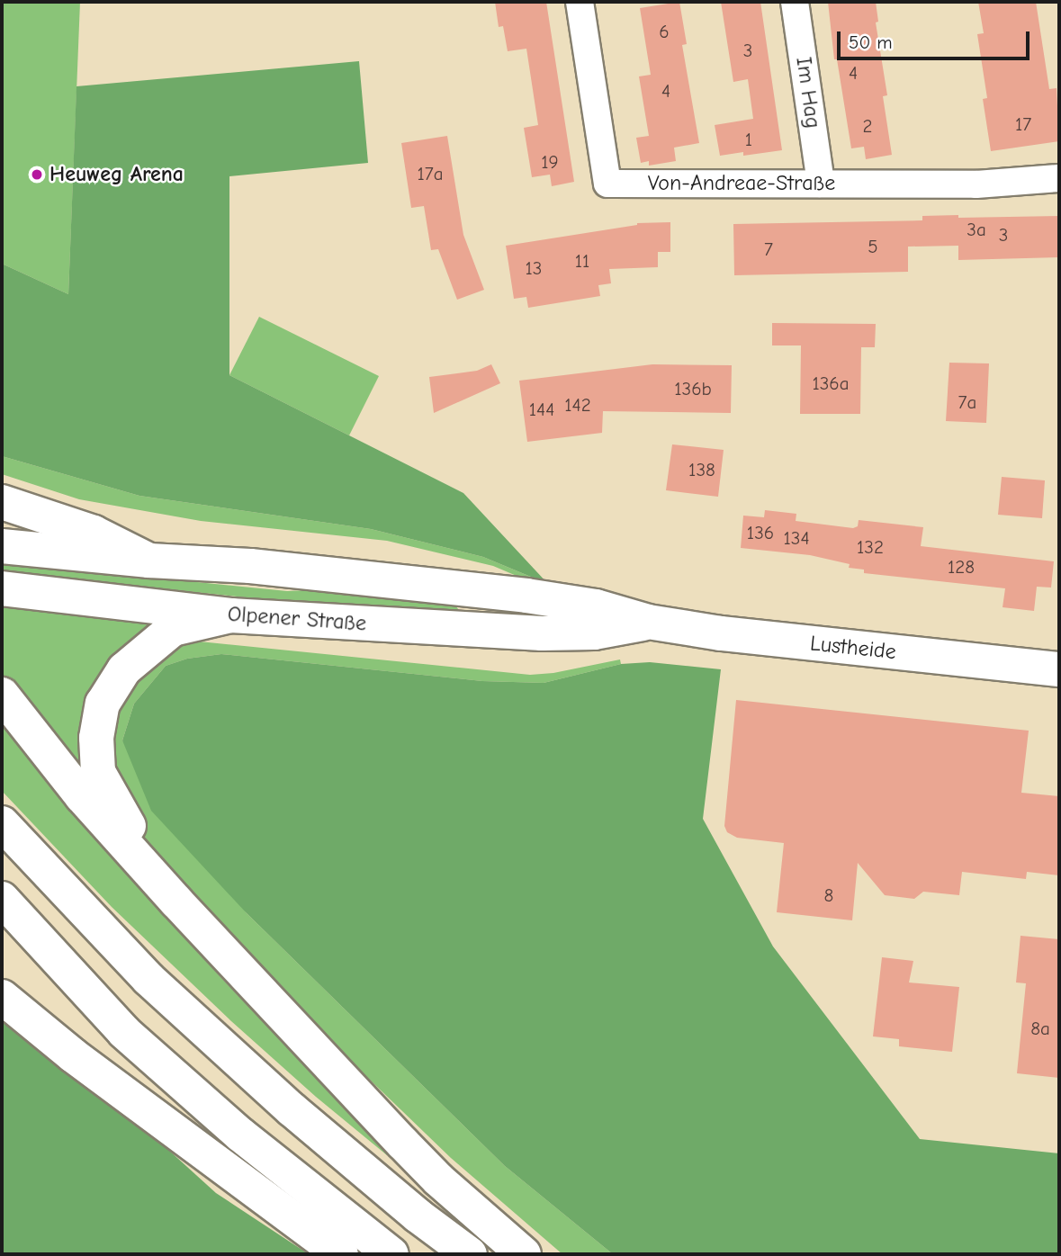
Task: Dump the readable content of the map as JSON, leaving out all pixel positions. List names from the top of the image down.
{
  "streets": {
    "main road": ["Olpener Straße", "Lustheide"],
    "street": ["Im Hag", "Von-Andreae-Straße"]
  },
  "crossings": [
    ["Im Hag", "Von-Andreae-Straße"],
    ["Olpener Straße", "Lustheide"]
  ],
  "places": ["Heuweg Arena"],
  "house_numbers": [
    "6",
    "3",
    "4",
    "4",
    "17",
    "2",
    "1",
    "19",
    "17a",
    "3a",
    "3",
    "5",
    "7",
    "11",
    "13",
    "136a",
    "136b",
    "7a",
    "142",
    "144",
    "138",
    "136",
    "134",
    "132",
    "128",
    "8",
    "8a"
  ],
  "scale_bar": "50 m"
}
